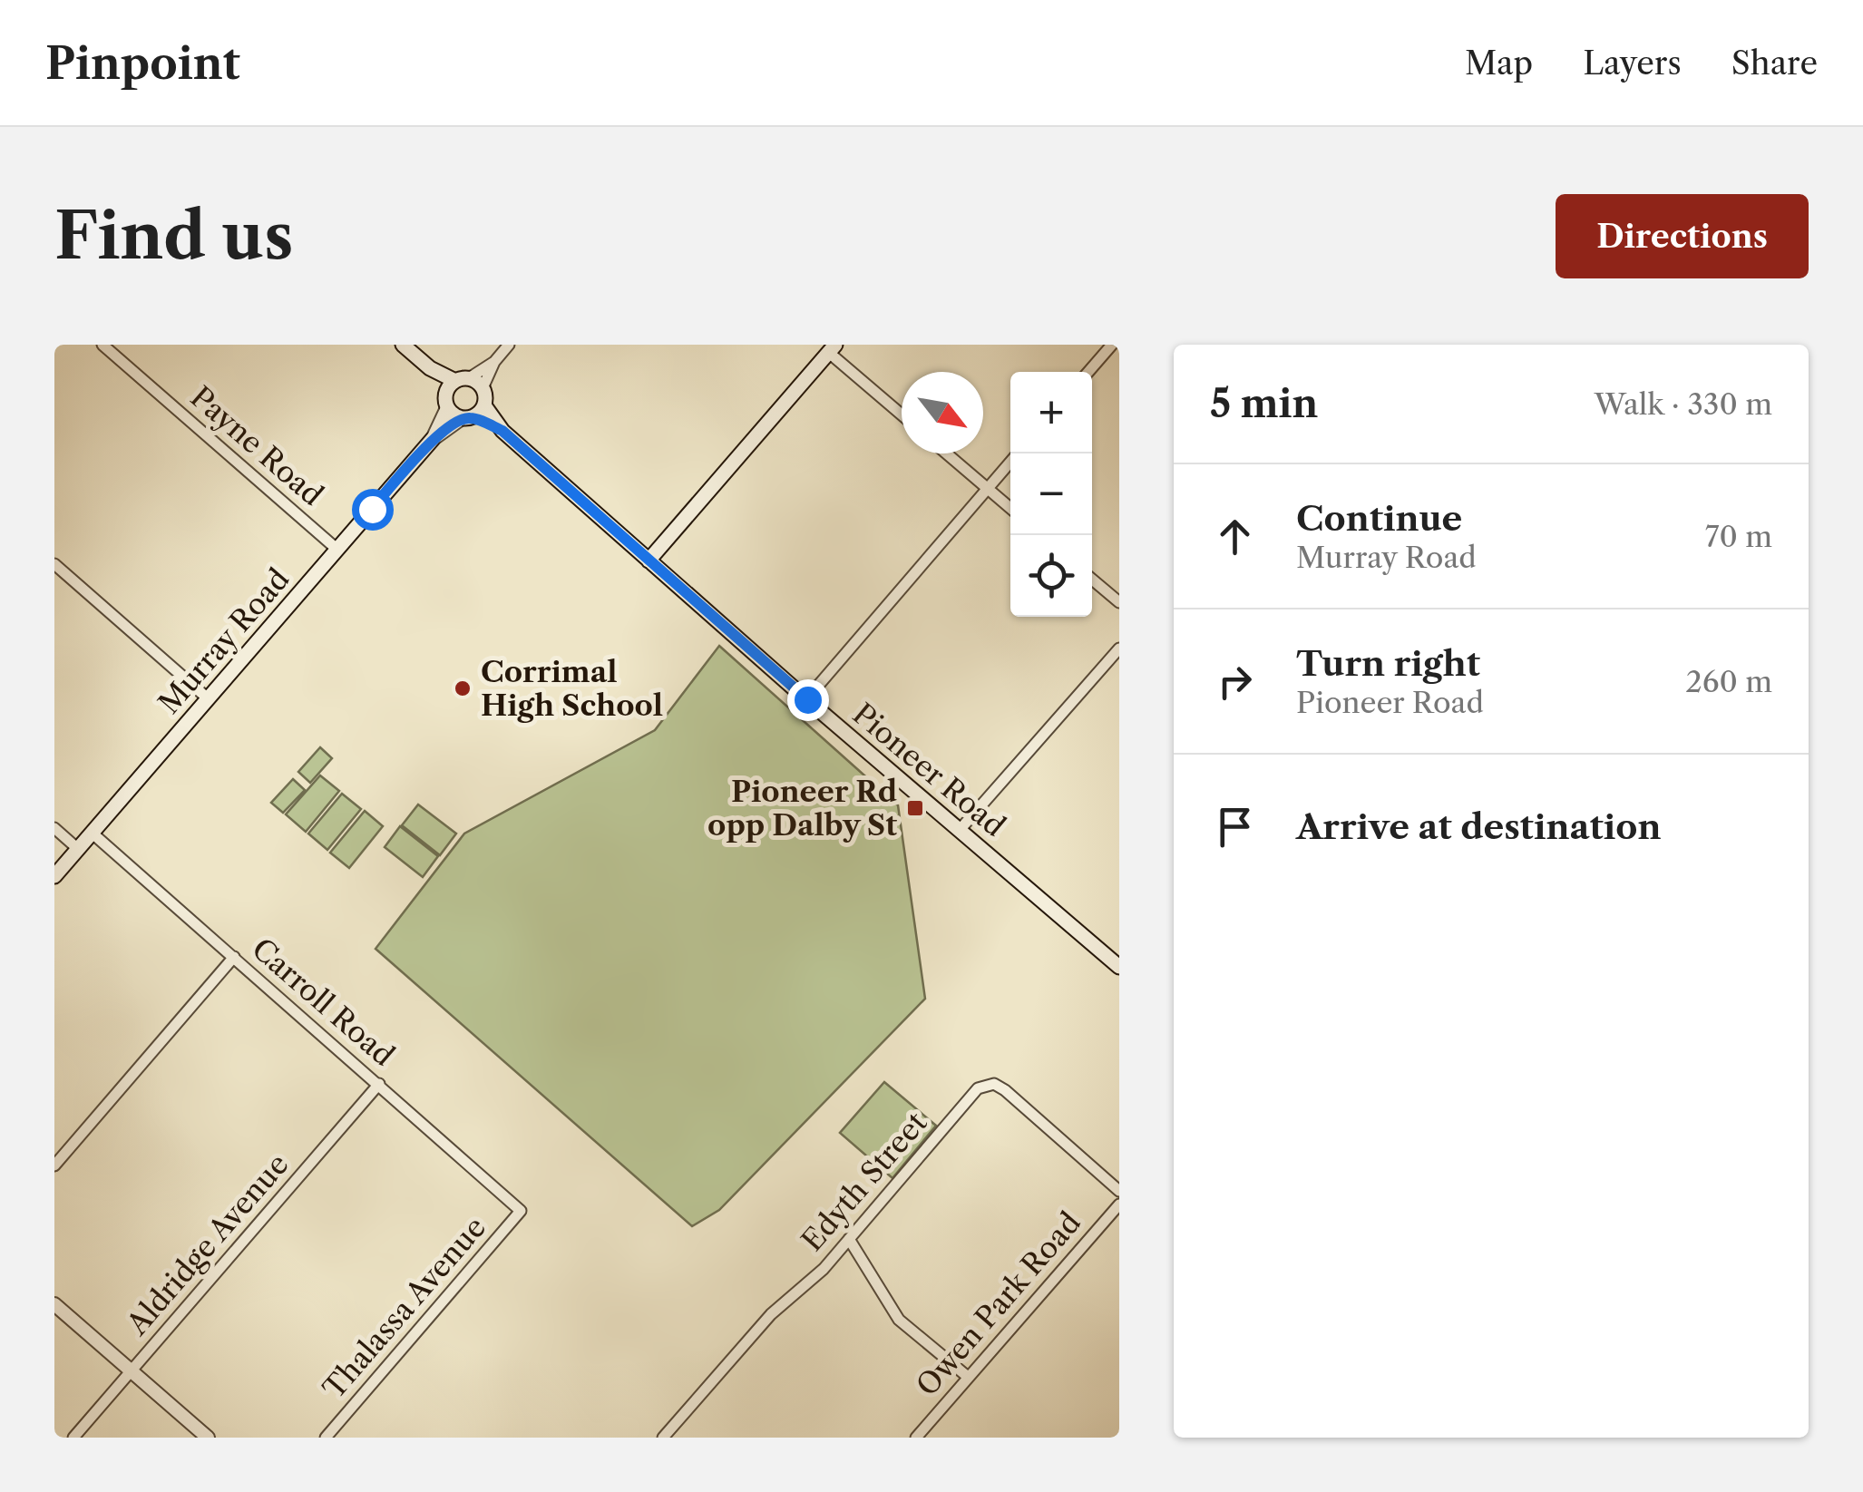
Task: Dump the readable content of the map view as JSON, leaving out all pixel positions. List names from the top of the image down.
{
  "streets": {
    "main road": ["Murray Road", "Pioneer Road"],
    "street": [
      "Payne Road",
      "Carroll Road",
      "Edyth Street",
      "Aldridge Avenue",
      "Owen Park Road",
      "Thalassa Avenue"
    ]
  },
  "crossings": [
    ["Payne Road", "Murray Road"],
    ["Murray Road", "Pioneer Road"],
    ["Murray Road", "Carroll Road"],
    ["Carroll Road", "Aldridge Avenue"],
    ["Carroll Road", "Thalassa Avenue"]
  ],
  "places": {
    "other": ["Corrimal High School"],
    "transit": ["Pioneer Rd opp Dalby St"]
  },
  "north": "bottom right",
  "page": {
    "header": "Pinpoint",
    "nav": ["Map", "Layers", "Share"],
    "buttons": "Directions",
    "title": "Find us",
    "heading": ["5 min", "Walk · 330 m"],
    "map_buttons": ["+", "−"],
    "list": [
      ["Continue", "Murray Road", "70 m"],
      ["Turn right", "Pioneer Road", "260 m"],
      "Arrive at destination"
    ]
  }
}
